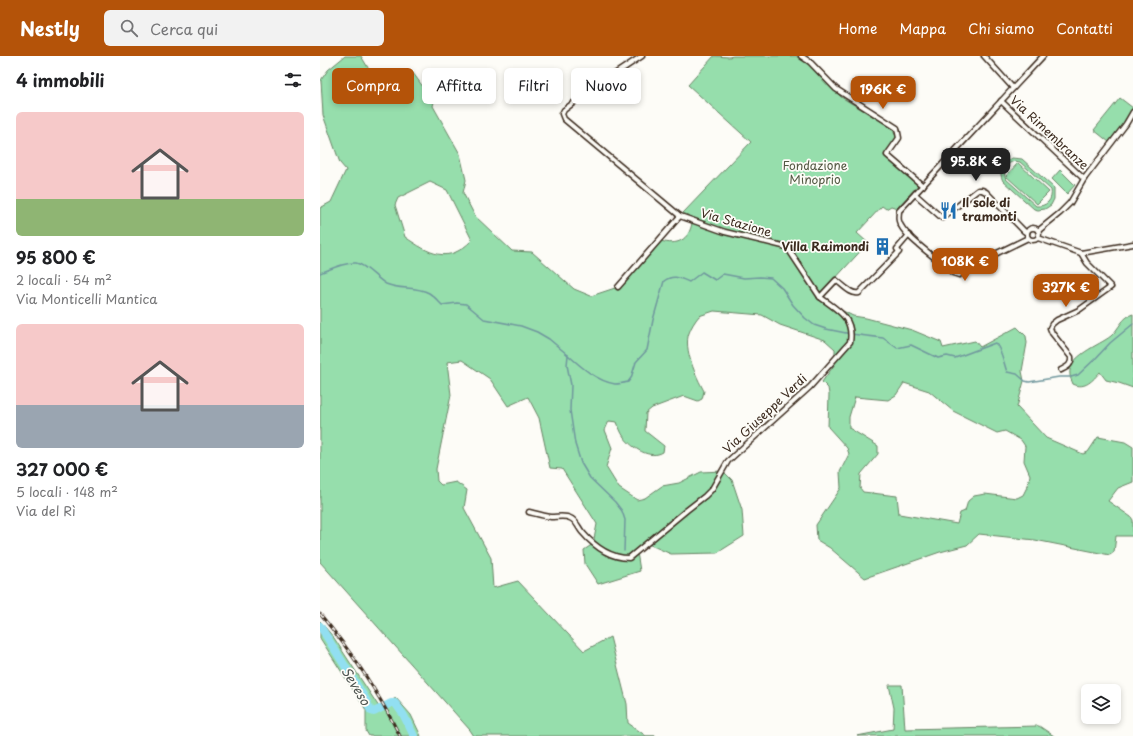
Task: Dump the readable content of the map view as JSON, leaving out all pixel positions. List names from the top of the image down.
{
  "streets": {
    "street": ["Via Rimembranze", "Via Stazione", "Via Giuseppe Verdi"]
  },
  "crossings": [
    ["Via Stazione", "Via Giuseppe Verdi"]
  ],
  "water": ["Seveso"],
  "parks": ["Fondazione Minoprio"],
  "places": {
    "restaurant": ["Il sole di tramonti"],
    "building": ["Villa Raimondi"]
  },
  "page": {
    "header": "Nestly",
    "search": "Cerca qui",
    "nav": [
      "Home",
      "Mappa",
      "Chi siamo",
      "Contatti"
    ],
    "heading": "4 immobili",
    "chip": [
      "Compra",
      "Affitta",
      "Filtri",
      "Nuovo"
    ],
    "price": [
      "196K €",
      "95.8K €",
      "108K €",
      "327K €"
    ],
    "list": [
      {
        "name": "95 800 €",
        "note": "2 locali · 54 m² · Via Monticelli Mantica"
      },
      {
        "name": "327 000 €",
        "note": "5 locali · 148 m² · Via del Rì"
      }
    ]
  }
}
